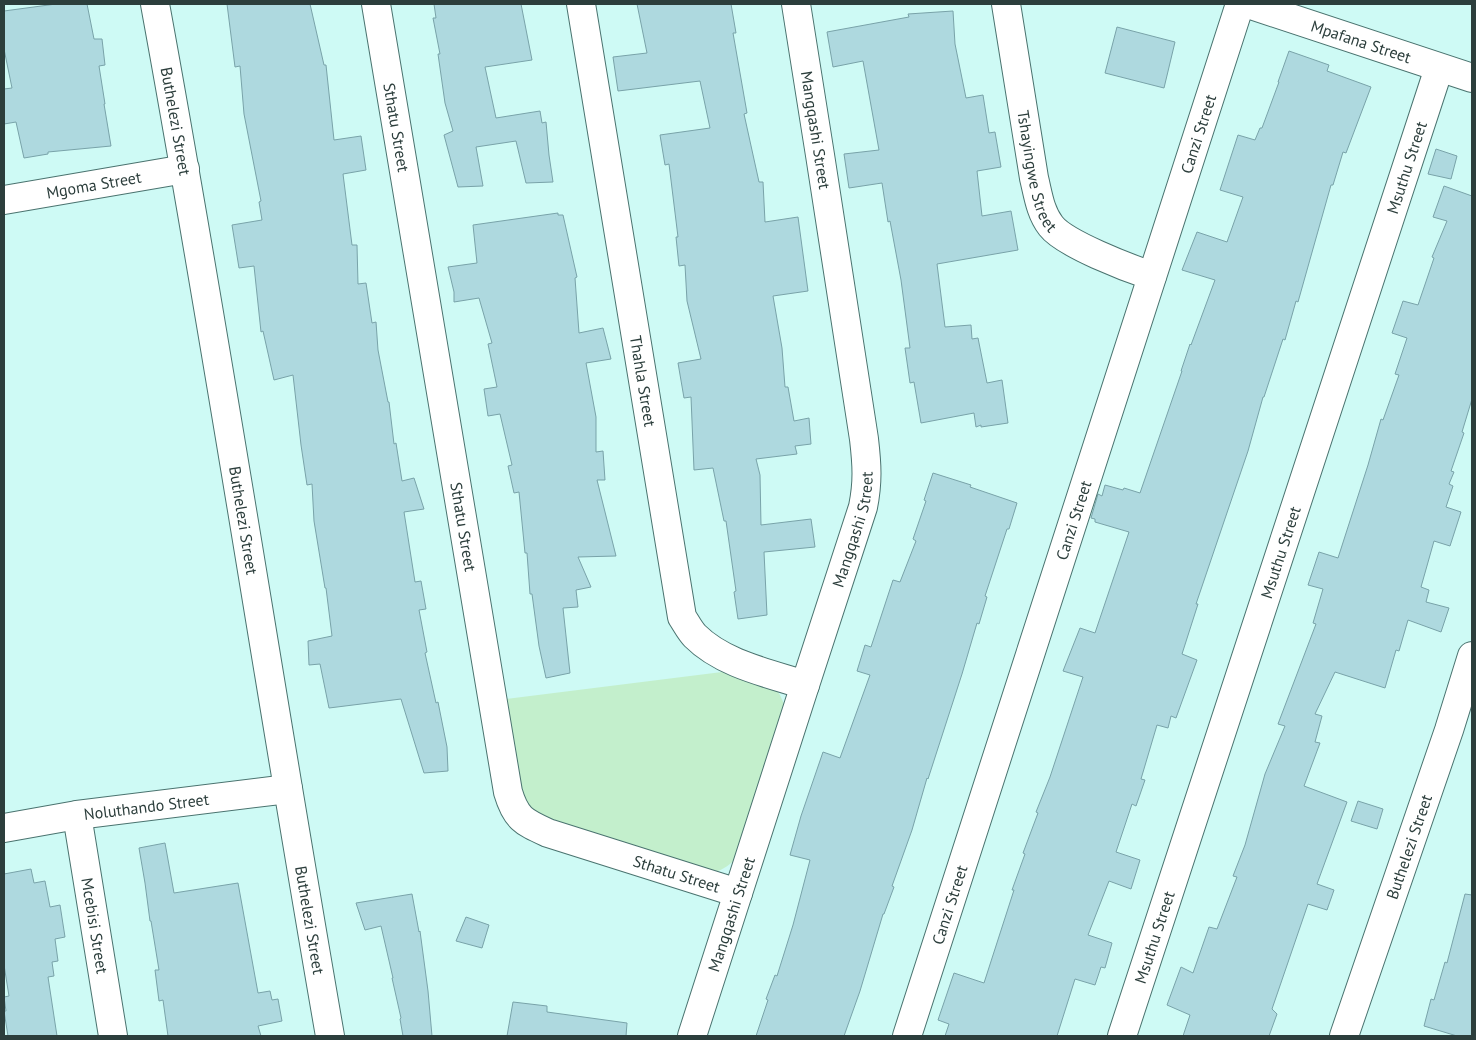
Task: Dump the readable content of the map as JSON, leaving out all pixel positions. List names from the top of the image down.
{
  "streets": {
    "street": [
      "Mpafana Street",
      "Buthelezi Street",
      "Sthatu Street",
      "Mangqashi Street",
      "Canzi Street",
      "Msuthu Street",
      "Tshayingwe Street",
      "Mgoma Street",
      "Thahla Street",
      "Noluthando Street",
      "Mcebisi Street"
    ]
  },
  "crossings": [
    ["Mpafana Street", "Msuthu Street"],
    ["Buthelezi Street", "Mgoma Street"],
    ["Buthelezi Street", "Noluthando Street"],
    ["Sthatu Street", "Mangqashi Street"],
    ["Mangqashi Street", "Thahla Street"],
    ["Canzi Street", "Tshayingwe Street"],
    ["Noluthando Street", "Mcebisi Street"]
  ]
}
